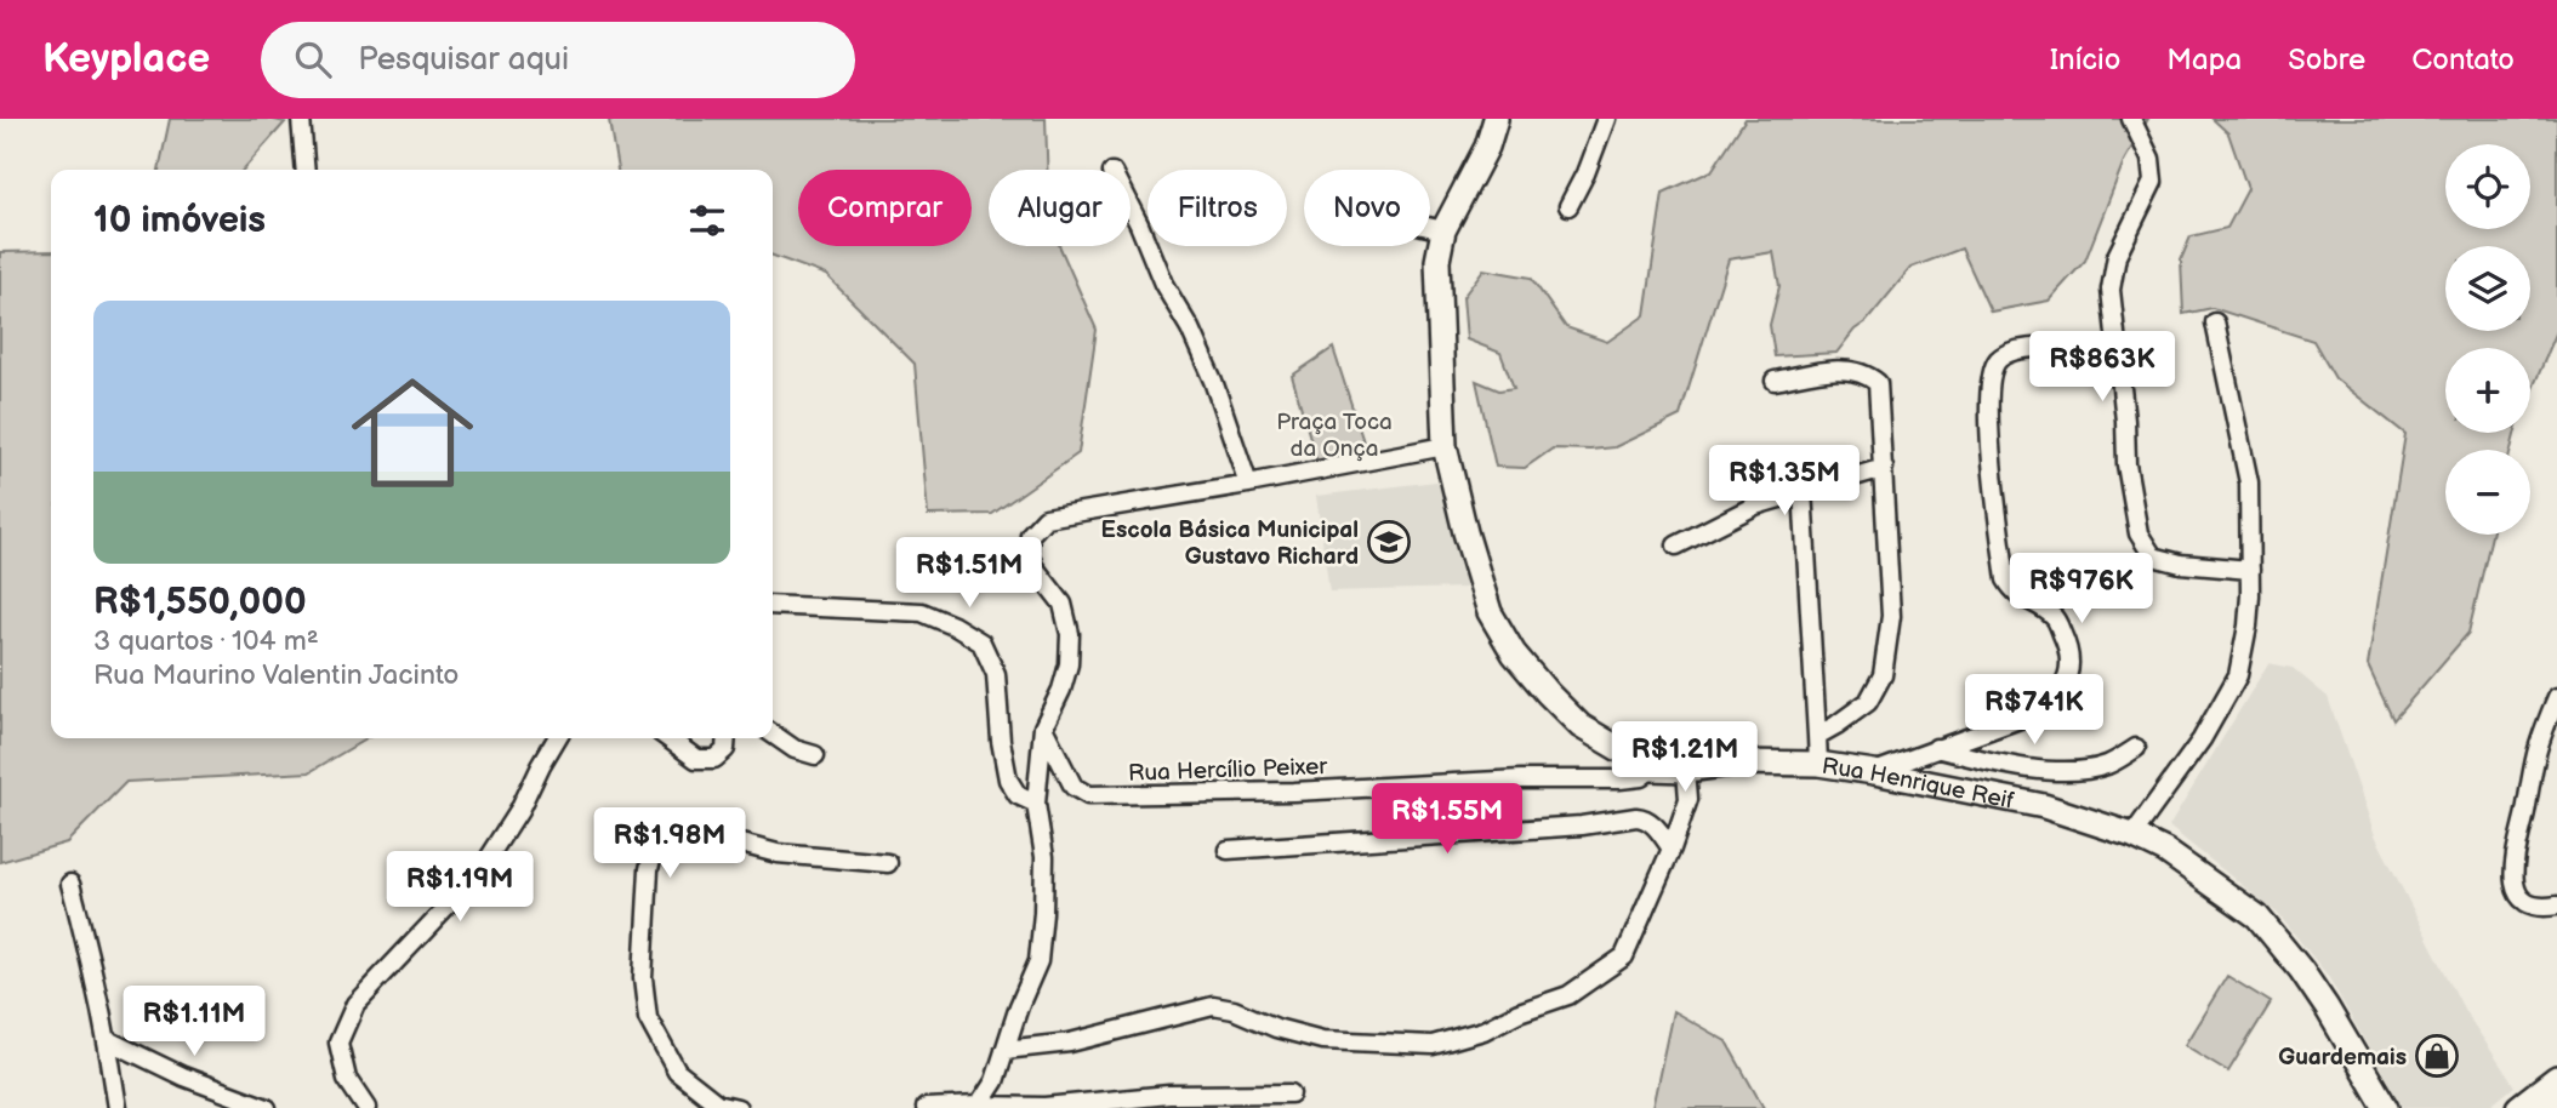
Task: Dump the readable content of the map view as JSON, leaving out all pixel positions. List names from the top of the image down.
{
  "streets": {
    "street": ["Rua Hercílio Peixer", "Rua Henrique Reif"]
  },
  "crossings": [
    ["Rua Hercílio Peixer", "Rua Henrique Reif"]
  ],
  "parks": ["Praça Toca da Onça"],
  "places": {
    "school or university": ["Escola Básica Municipal Gustavo Richard"],
    "shop": ["Guardemais"]
  },
  "page": {
    "header": "Keyplace",
    "search": "Pesquisar aqui",
    "nav": [
      "Início",
      "Mapa",
      "Sobre",
      "Contato"
    ],
    "map_buttons": ["+", "−"],
    "chip": [
      "Comprar",
      "Alugar",
      "Filtros",
      "Novo"
    ],
    "heading": "10 imóveis",
    "list": [
      {
        "name": "R$1,550,000",
        "note": "3 quartos · 104 m² · Rua Maurino Valentin Jacinto"
      }
    ],
    "price": [
      "R$863K",
      "R$1.35M",
      "R$1.51M",
      "R$976K",
      "R$741K",
      "R$1.21M",
      "R$1.55M",
      "R$1.98M",
      "R$1.19M",
      "R$1.11M"
    ]
  }
}
